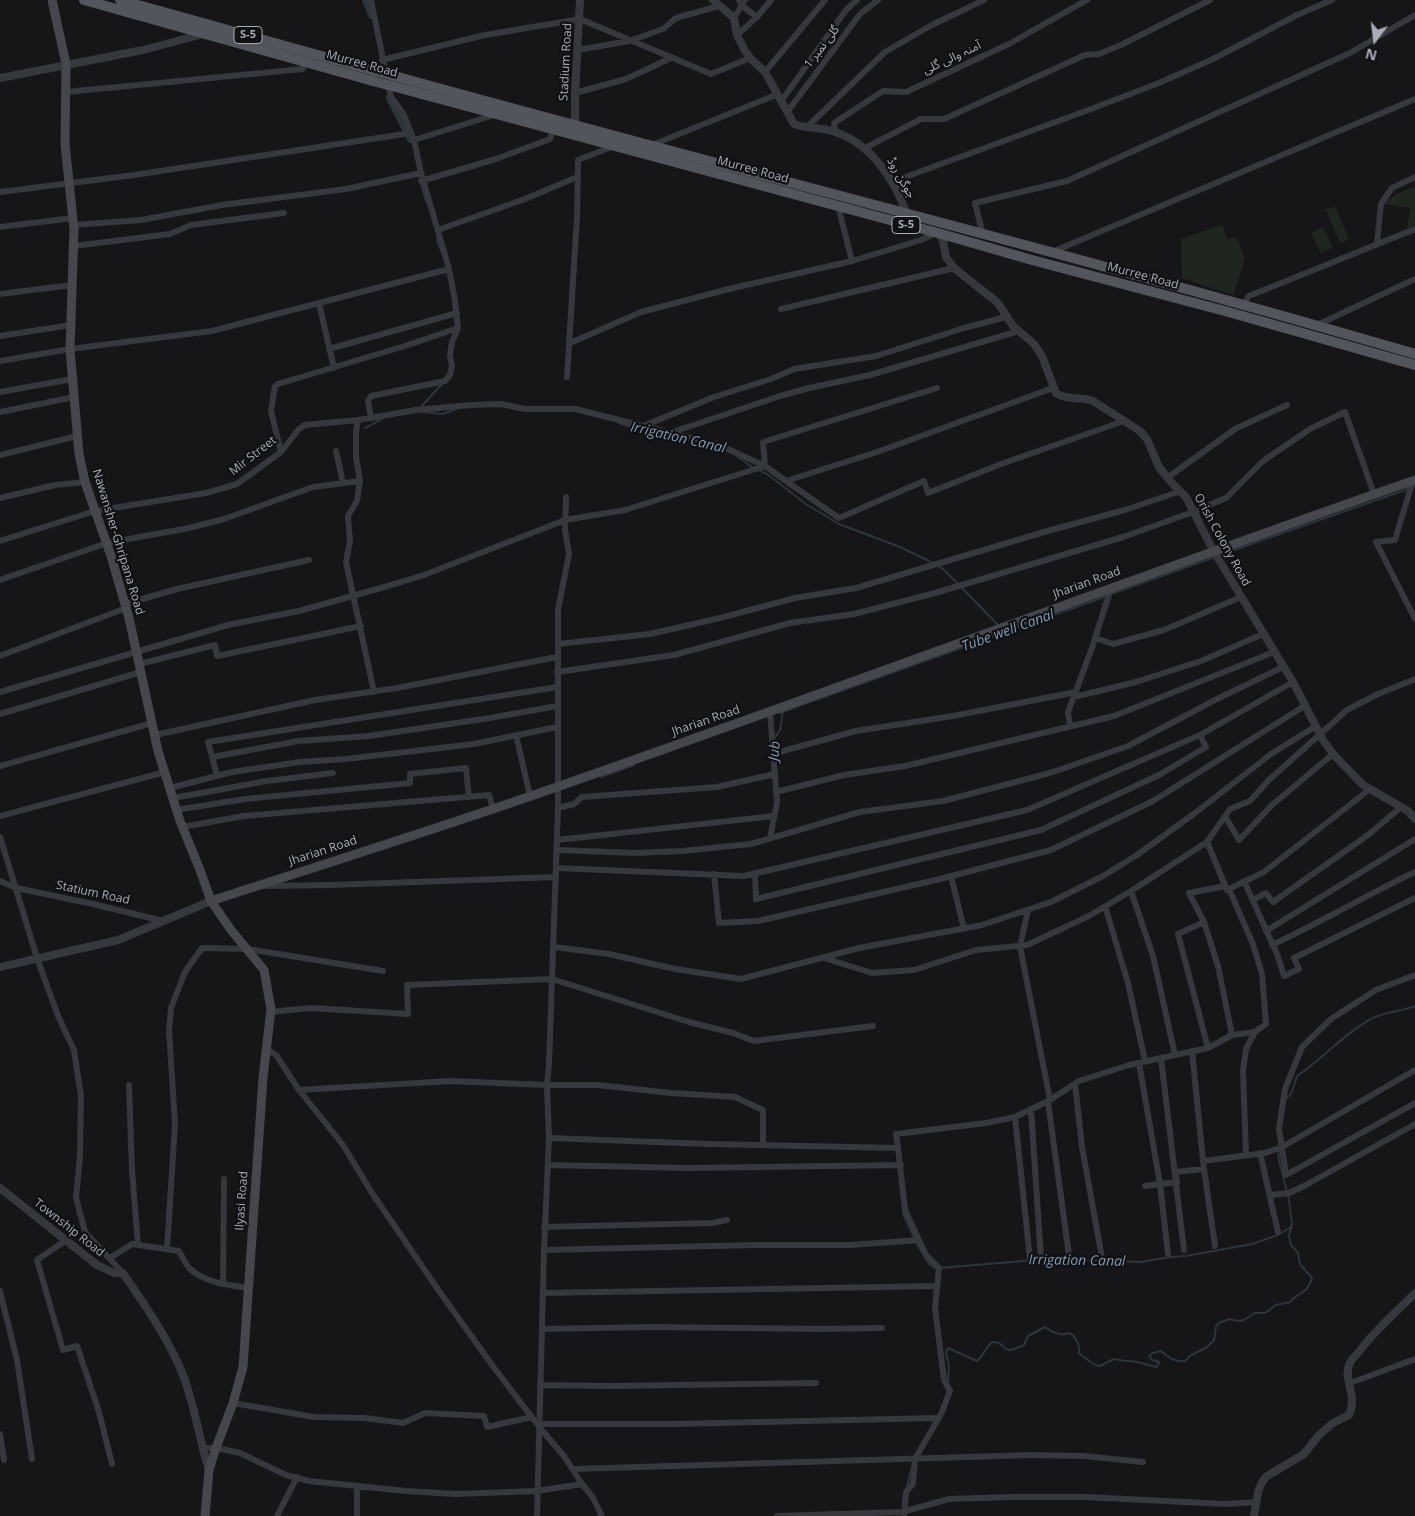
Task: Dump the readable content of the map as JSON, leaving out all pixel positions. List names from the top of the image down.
{
  "streets": {
    "main road": [
      "S-5",
      "Murree Road",
      "Nawansher-Ghripana Road",
      "Jharian Road",
      "Ilyasi Road"
    ],
    "street": [
      "گلی نمبر 1",
      "آمنہ والی گلی",
      "Stadium Road",
      "جوگن روڈ",
      "Mir Street",
      "Orish Colony Road",
      "Statium Road",
      "Township Road"
    ]
  },
  "crossings": [
    ["آمنہ والی گلی", "جوگن روڈ"],
    ["Stadium Road", "Murree Road"],
    ["Murree Road", "جوگن روڈ"],
    ["Mir Street", "Orish Colony Road"],
    ["Mir Street", "Nawansher-Ghripana Road"],
    ["Orish Colony Road", "Jharian Road"],
    ["Nawansher-Ghripana Road", "Jharian Road"],
    ["Nawansher-Ghripana Road", "Ilyasi Road"],
    ["Jharian Road", "Statium Road"],
    ["Jharian Road", "Ilyasi Road"]
  ],
  "water": ["Irrigation Canal", "Tube well Canal", "Jub"],
  "north": "bottom"
}
